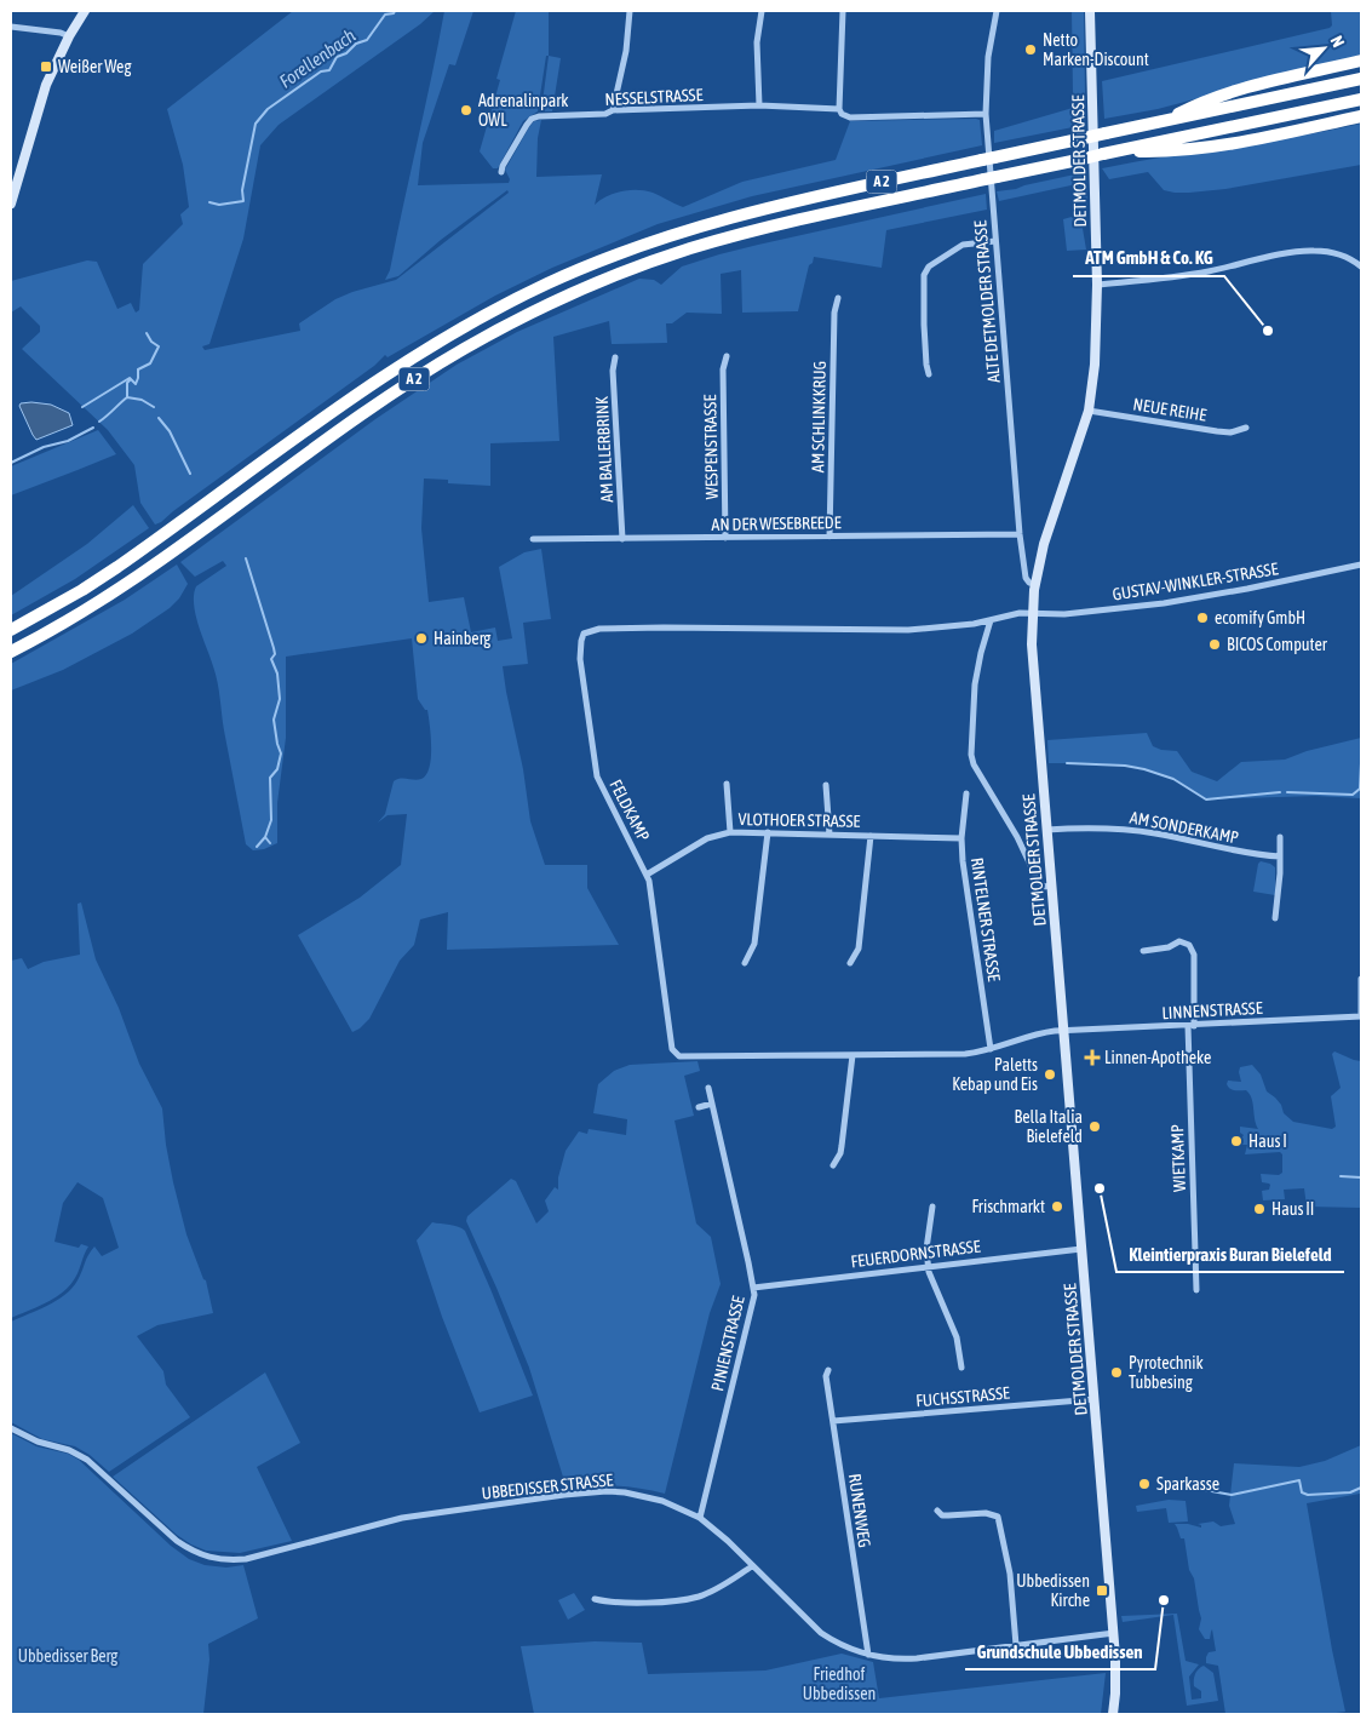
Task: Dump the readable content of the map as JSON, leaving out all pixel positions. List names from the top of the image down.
{
  "streets": {
    "highway": ["A 2"],
    "street": [
      "NESSELSTRASSE",
      "DETMOLDER STRASSE",
      "ALTE DETMOLDER STRASSE",
      "NEUE REIHE",
      "AM SCHLINKKRUG",
      "WESPENSTRASSE",
      "AM BALLERBRINK",
      "AN DER WESEBREEDE",
      "GUSTAV-WINKLER-STRASSE",
      "FELDKAMP",
      "VLOTHOER STRASSE",
      "AM SONDERKAMP",
      "RINTELNER STRASSE",
      "LINNENSTRASSE",
      "WIETKAMP",
      "FEUERDORNSTRASSE",
      "PINIENSTRASSE",
      "FUCHSSTRASSE",
      "UBBEDISSER STRASSE",
      "RUNENWEG"
    ]
  },
  "crossings": [
    ["NESSELSTRASSE", "ALTE DETMOLDER STRASSE"],
    ["DETMOLDER STRASSE", "ALTE DETMOLDER STRASSE"],
    ["DETMOLDER STRASSE", "NEUE REIHE"],
    ["DETMOLDER STRASSE", "GUSTAV-WINKLER-STRASSE"],
    ["DETMOLDER STRASSE", "FELDKAMP"],
    ["DETMOLDER STRASSE", "AM SONDERKAMP"],
    ["DETMOLDER STRASSE", "LINNENSTRASSE"],
    ["DETMOLDER STRASSE", "FEUERDORNSTRASSE"],
    ["DETMOLDER STRASSE", "FUCHSSTRASSE"],
    ["DETMOLDER STRASSE", "UBBEDISSER STRASSE"],
    ["ALTE DETMOLDER STRASSE", "AN DER WESEBREEDE"],
    ["AM SCHLINKKRUG", "AN DER WESEBREEDE"],
    ["WESPENSTRASSE", "AN DER WESEBREEDE"],
    ["AM BALLERBRINK", "AN DER WESEBREEDE"],
    ["GUSTAV-WINKLER-STRASSE", "FELDKAMP"],
    ["FELDKAMP", "VLOTHOER STRASSE"],
    ["FELDKAMP", "RINTELNER STRASSE"],
    ["FELDKAMP", "LINNENSTRASSE"],
    ["VLOTHOER STRASSE", "RINTELNER STRASSE"],
    ["LINNENSTRASSE", "WIETKAMP"],
    ["FEUERDORNSTRASSE", "PINIENSTRASSE"],
    ["PINIENSTRASSE", "UBBEDISSER STRASSE"],
    ["FUCHSSTRASSE", "RUNENWEG"],
    ["UBBEDISSER STRASSE", "RUNENWEG"]
  ],
  "water": ["Forellenbach"],
  "parks": ["Ubbedisser Berg", "Friedhof Ubbedissen"],
  "places": {
    "other": [
      "Netto Marken-Discount",
      "Adrenalinpark OWL",
      "ATM GmbH & Co. KG",
      "ecomify GmbH",
      "Hainberg",
      "BICOS Computer",
      "Paletts Kebap und Eis",
      "Bella Italia Bielefeld",
      "Haus I",
      "Kleintierpraxis Buran Bielefeld",
      "Frischmarkt",
      "Haus II",
      "Pyrotechnik Tubbesing",
      "Sparkasse",
      "Grundschule Ubbedissen"
    ],
    "transit": ["Weißer Weg", "Ubbedissen Kirche"],
    "health": ["Linnen-Apotheke"]
  },
  "north": "top right"
}
